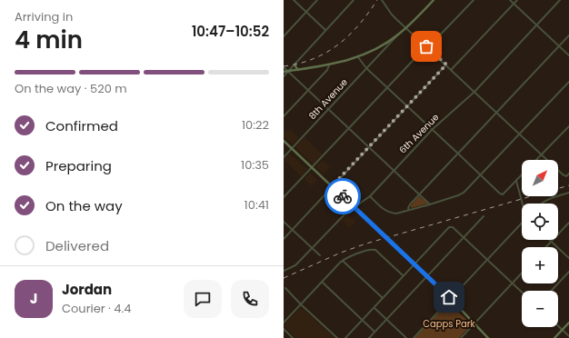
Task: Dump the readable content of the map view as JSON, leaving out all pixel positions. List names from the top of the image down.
{
  "streets": {
    "main road": ["8th Avenue"],
    "street": ["6th Avenue"]
  },
  "parks": ["Capps Park"],
  "north": "top right",
  "page": {
    "heading": ["4 min", "Arriving in", "10:47–10:52"],
    "panel": ["Jordan", "Courier · 4.4"],
    "bar": "On the way · 520 m",
    "list": [
      ["Confirmed", "10:22"],
      ["Preparing", "10:35"],
      ["On the way", "10:41"],
      "Delivered"
    ],
    "map_buttons": ["+", "−"],
    "round": "J"
  }
}
